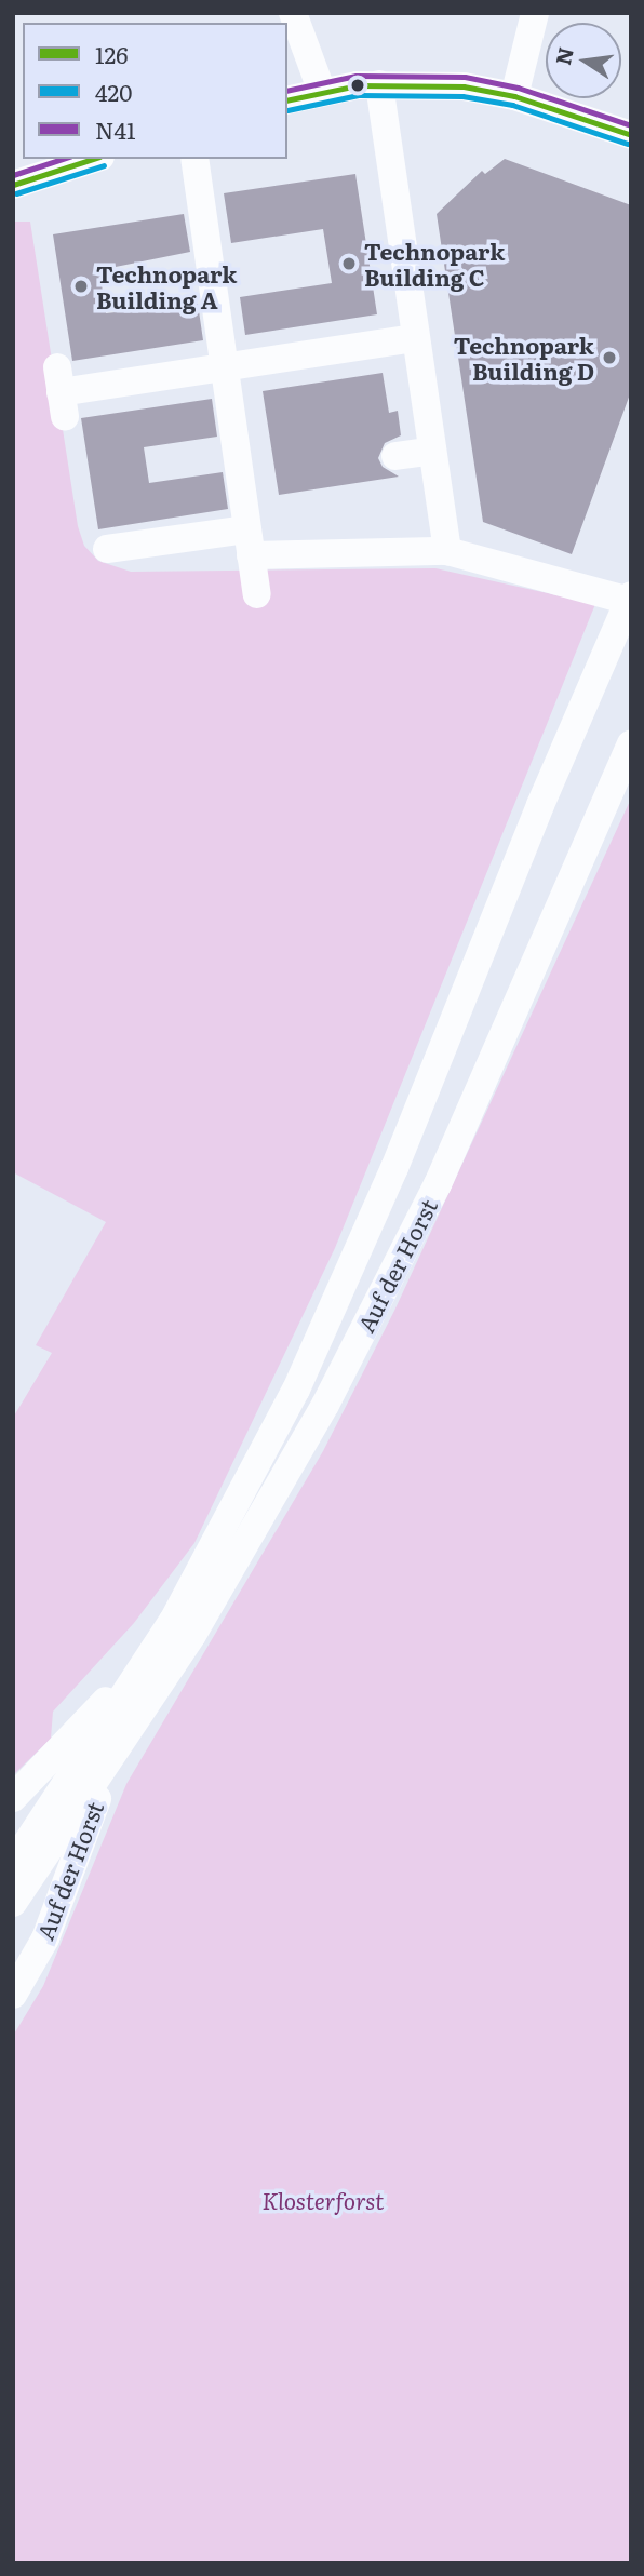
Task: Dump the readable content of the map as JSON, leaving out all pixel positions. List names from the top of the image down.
{
  "streets": {
    "street": ["Auf der Horst"]
  },
  "parks": ["Klosterforst"],
  "places": ["Technopark Building C", "Technopark Building A", "Technopark Building D"],
  "lines": ["transit line N41", "transit line 126", "transit line 420"],
  "legend": ["126", "420", "N41"],
  "north": "left"
}
